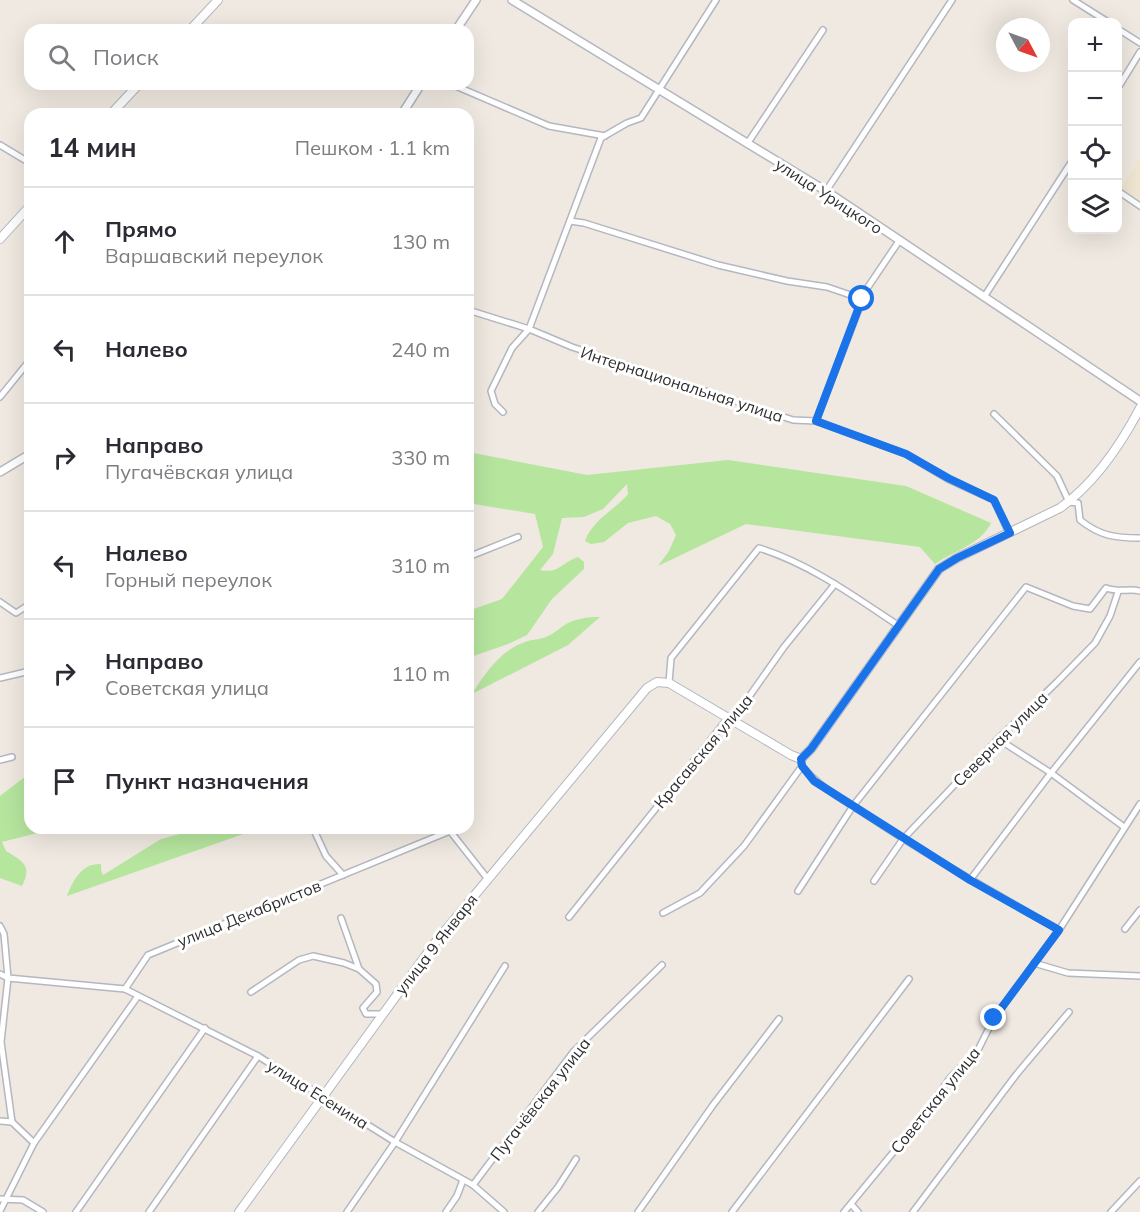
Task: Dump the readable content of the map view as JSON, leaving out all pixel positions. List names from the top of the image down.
{
  "streets": {
    "main road": ["улица 9 Января"],
    "street": [
      "улица Урицкого",
      "Интернациональная улица",
      "Северная улица",
      "Красавская улица",
      "улица Декабристов",
      "улица Есенина",
      "Пугачёвская улица",
      "Советская улица"
    ]
  },
  "crossings": [
    ["улица Декабристов", "улица 9 Января"],
    ["улица Декабристов", "улица Есенина"],
    ["улица 9 Января", "улица Есенина"],
    ["улица Есенина", "Пугачёвская улица"]
  ],
  "north": "bottom right",
  "page": {
    "map_buttons": ["+", "−"],
    "search": "Поиск",
    "heading": ["14 мин", "Пешком · 1.1 km"],
    "list": [
      ["Прямо", "Варшавский переулок", "130 m"],
      ["Налево", "240 m"],
      ["Направо", "Пугачёвская улица", "330 m"],
      ["Налево", "Горный переулок", "310 m"],
      ["Направо", "Советская улица", "110 m"],
      "Пункт назначения"
    ]
  }
}
